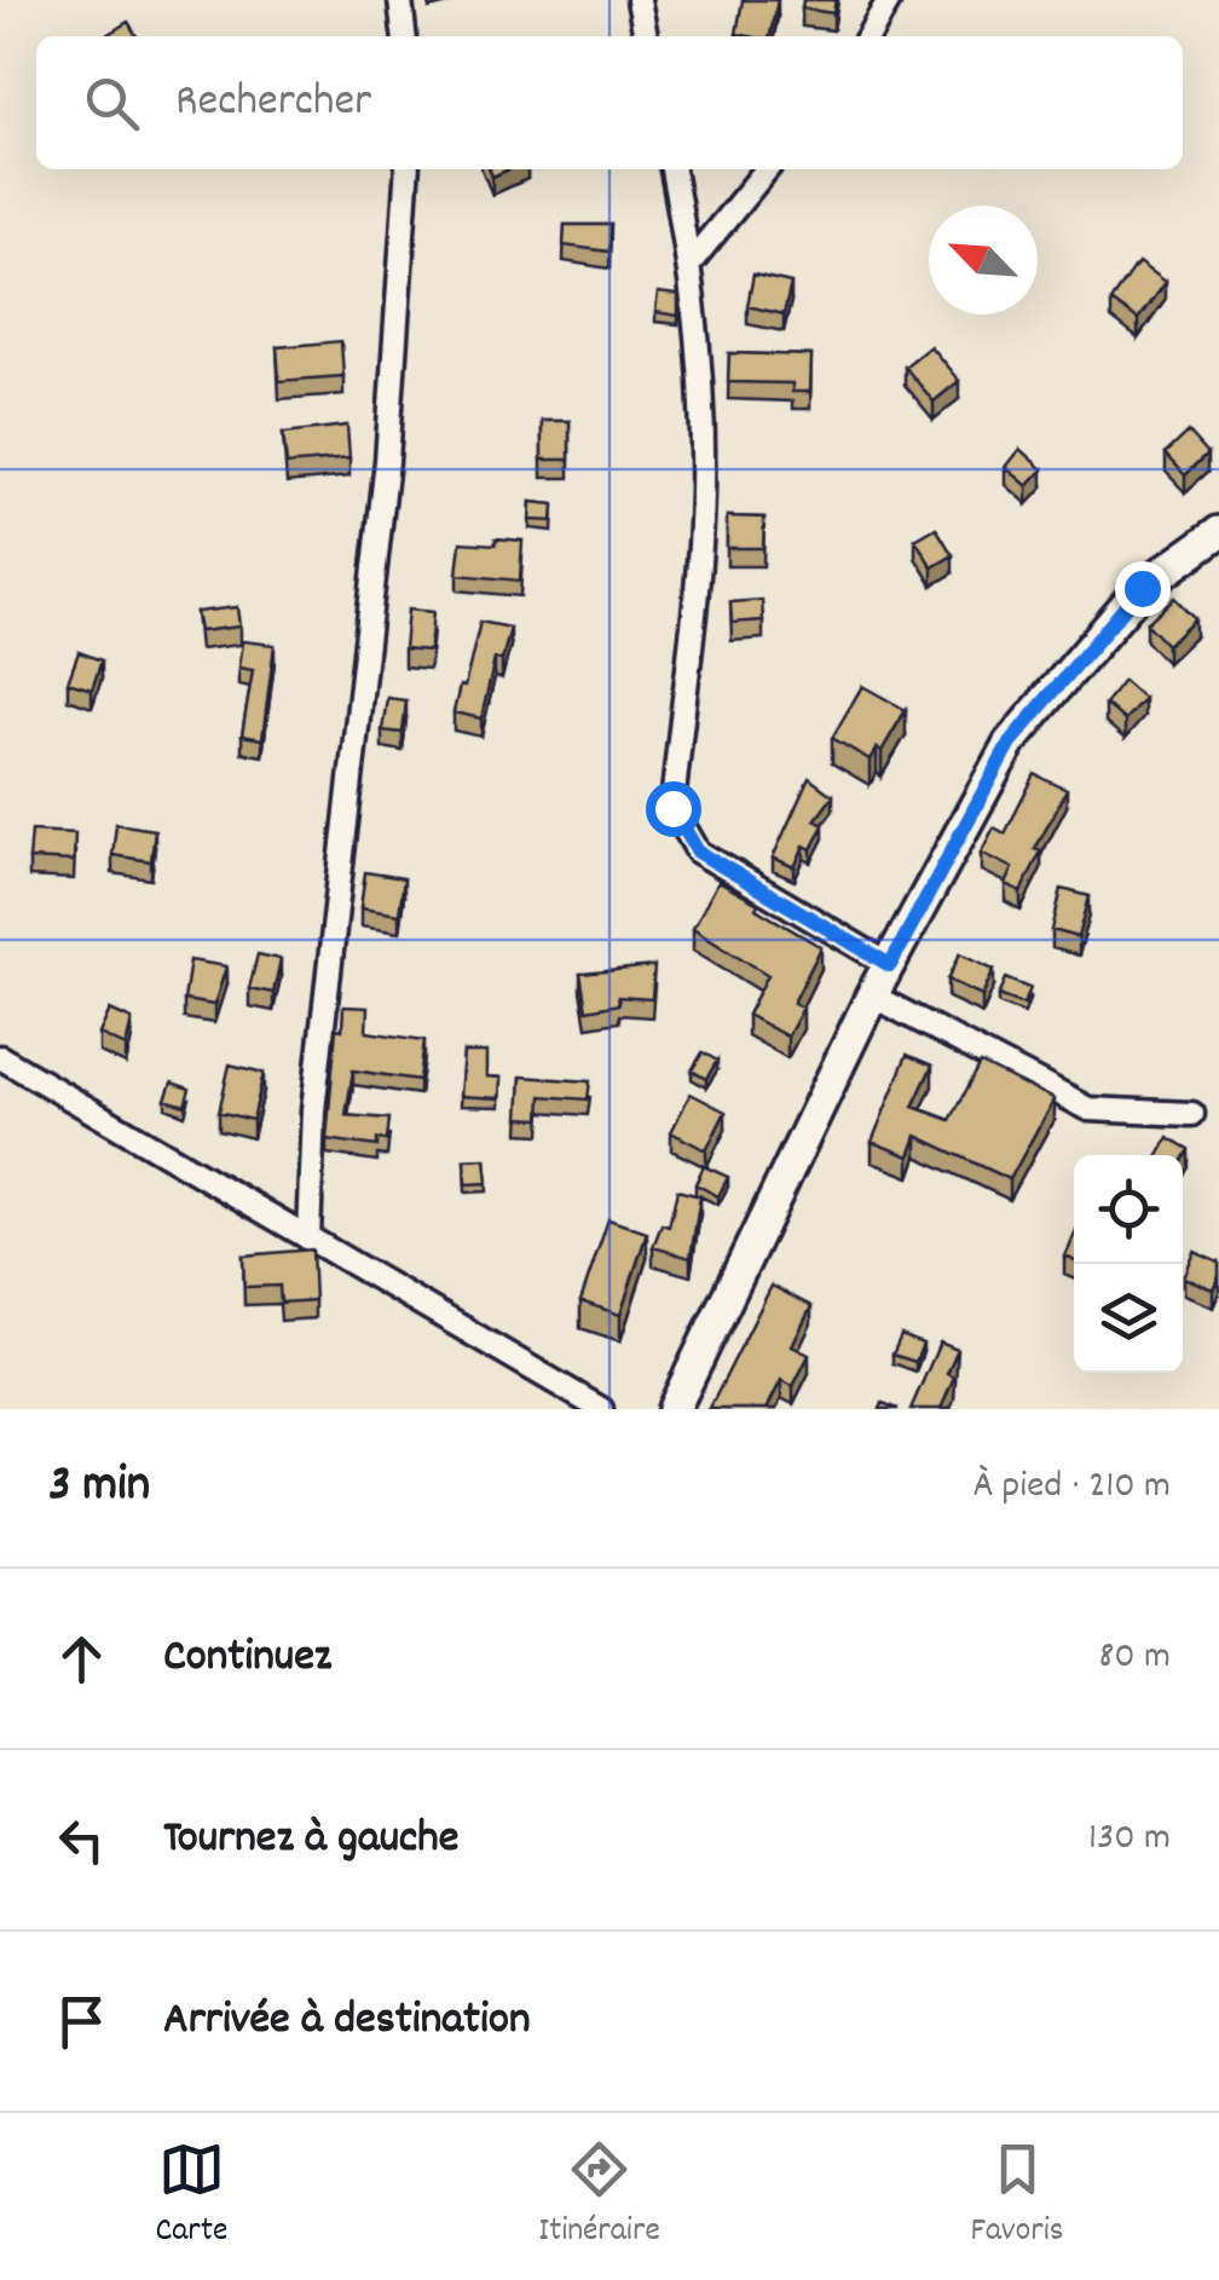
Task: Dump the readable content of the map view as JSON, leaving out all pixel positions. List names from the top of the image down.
{
  "north": "top left",
  "page": {
    "search": "Rechercher",
    "heading": ["3 min", "À pied · 210 m"],
    "list": [
      ["Continuez", "80 m"],
      ["Tournez à gauche", "130 m"],
      "Arrivée à destination"
    ],
    "nav": ["Carte", "Itinéraire", "Favoris"]
  }
}
